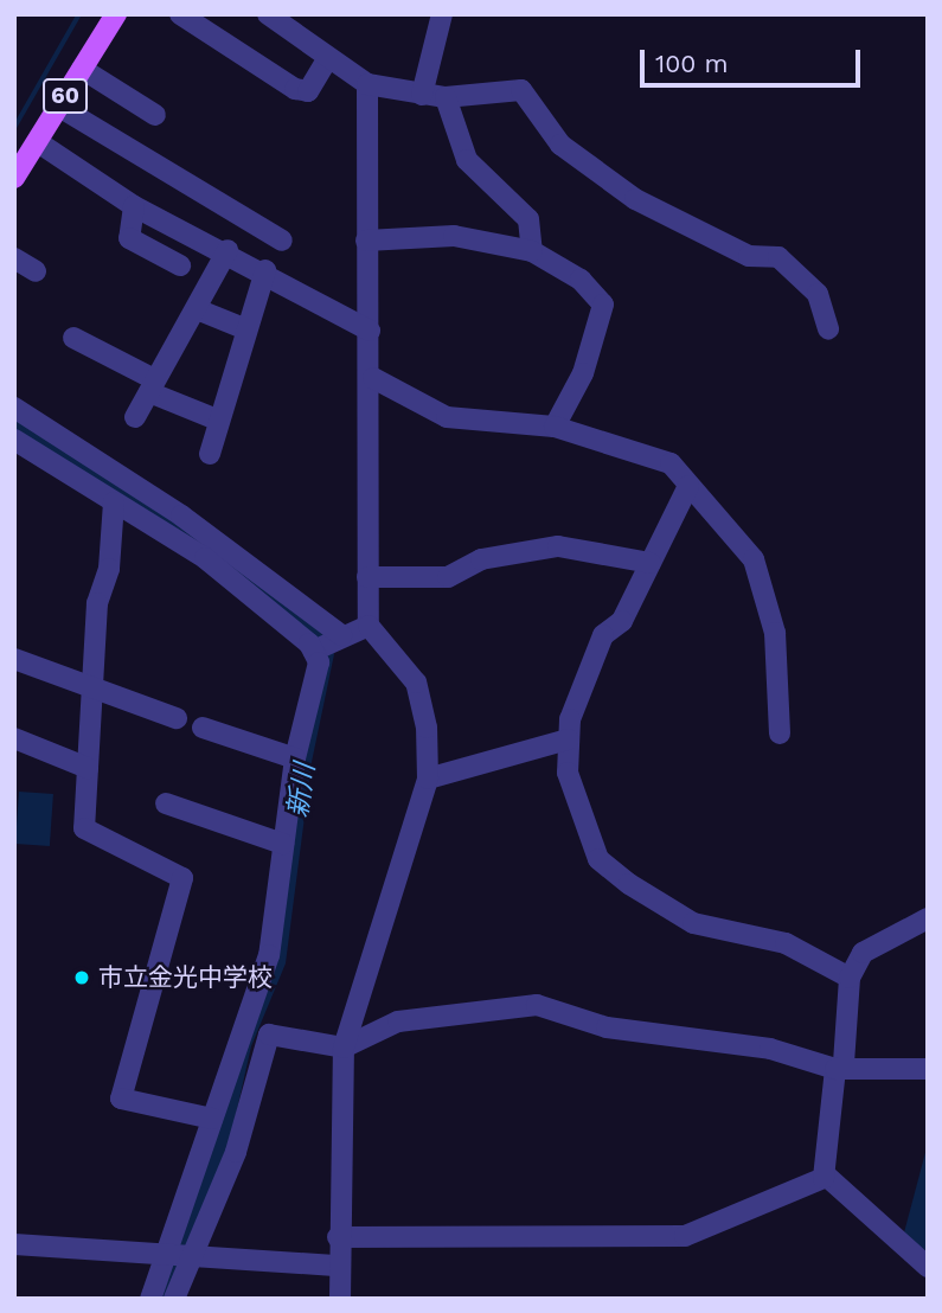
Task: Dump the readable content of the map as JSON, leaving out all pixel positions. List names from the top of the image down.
{
  "streets": {
    "main road": ["60"]
  },
  "water": ["新川"],
  "places": ["市立金光中学校"],
  "scale_bar": "100 m"
}
